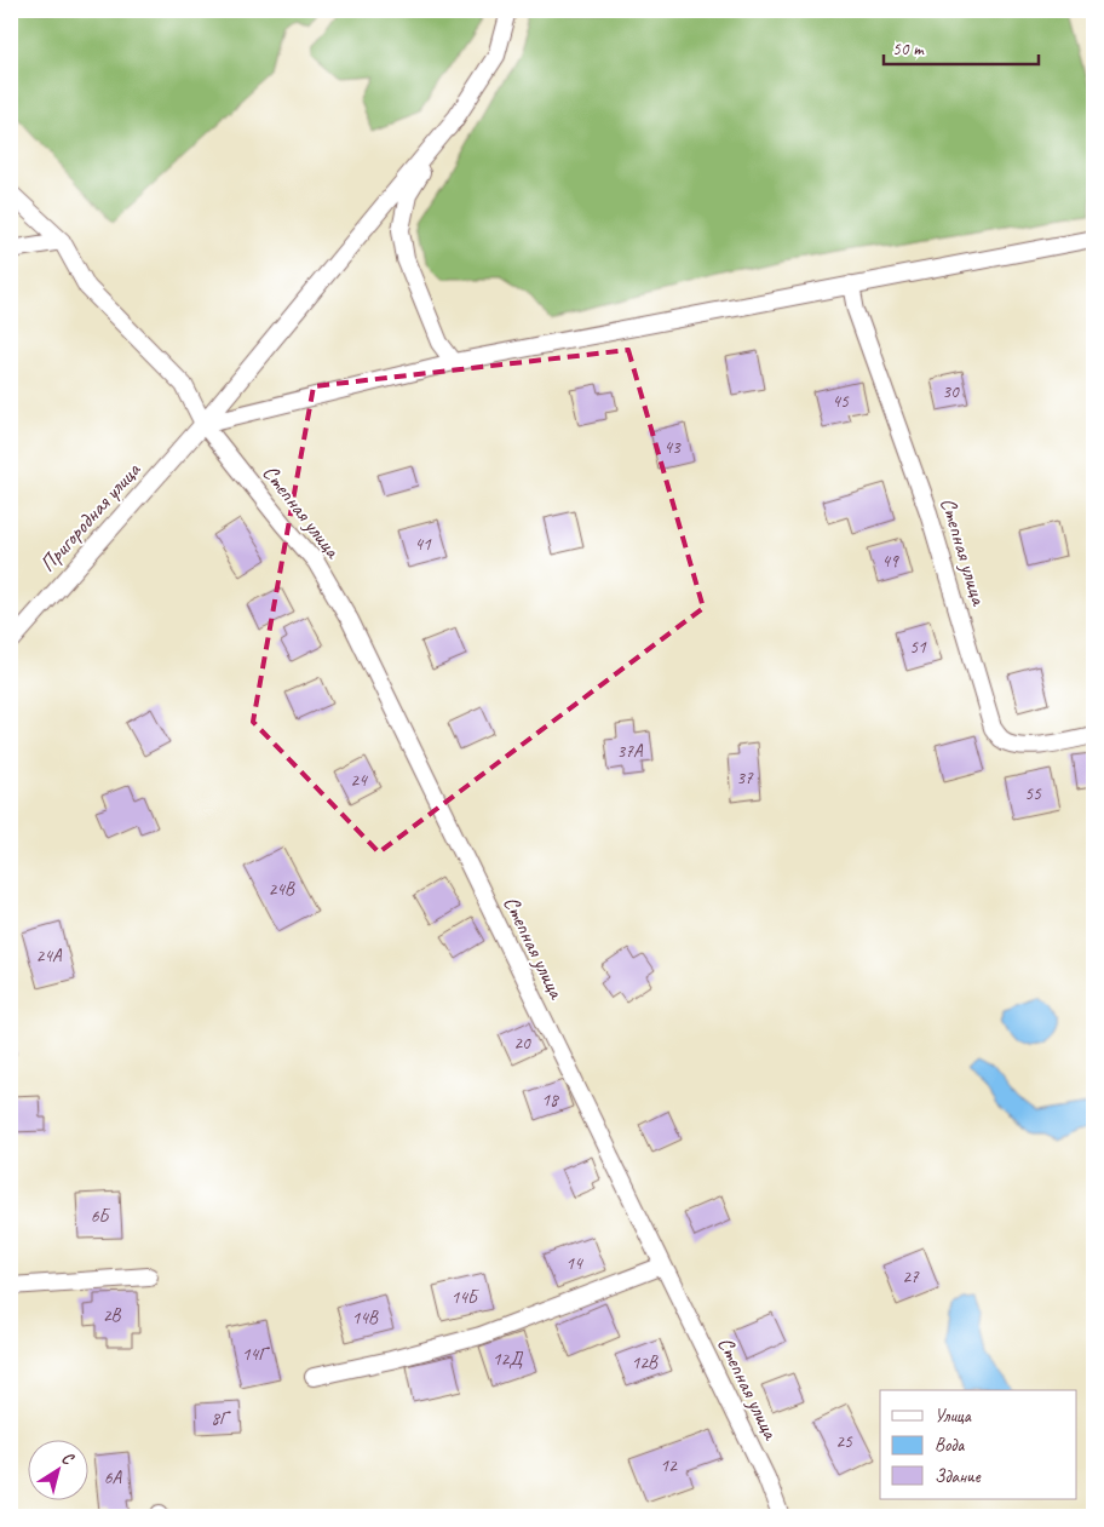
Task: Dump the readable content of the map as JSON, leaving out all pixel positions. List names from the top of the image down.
{
  "streets": {
    "street": ["Степная улица", "Пригородная улица"]
  },
  "crossings": [
    ["Степная улица", "Пригородная улица"]
  ],
  "house_numbers": [
    "30",
    "45",
    "43",
    "41",
    "49",
    "51",
    "37А",
    "37",
    "24",
    "55",
    "24В",
    "24А",
    "20",
    "18",
    "6Б",
    "14",
    "27",
    "14Б",
    "2В",
    "14В",
    "14Г",
    "12Д",
    "12В",
    "8Г",
    "25",
    "12",
    "6А"
  ],
  "legend": ["Улица", "Вода", "Здание"],
  "scale_bar": "50 m",
  "north": "top right"
}
